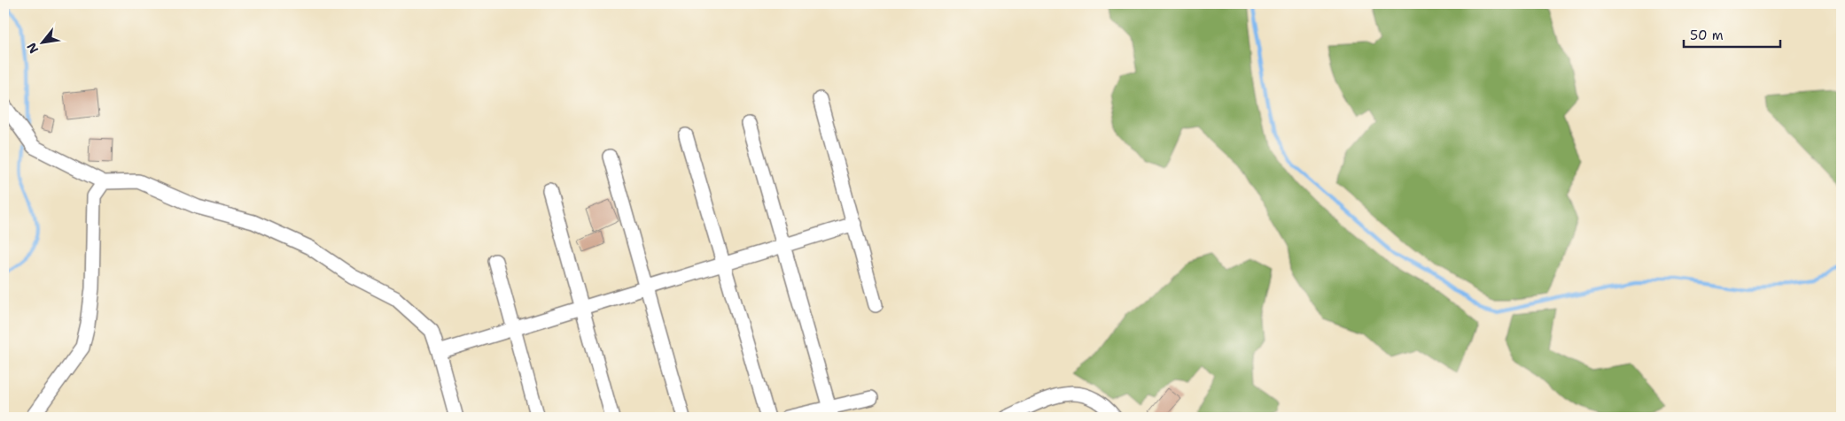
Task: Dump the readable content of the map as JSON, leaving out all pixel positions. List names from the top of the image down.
{
  "scale_bar": "50 m",
  "north": "bottom left"
}
